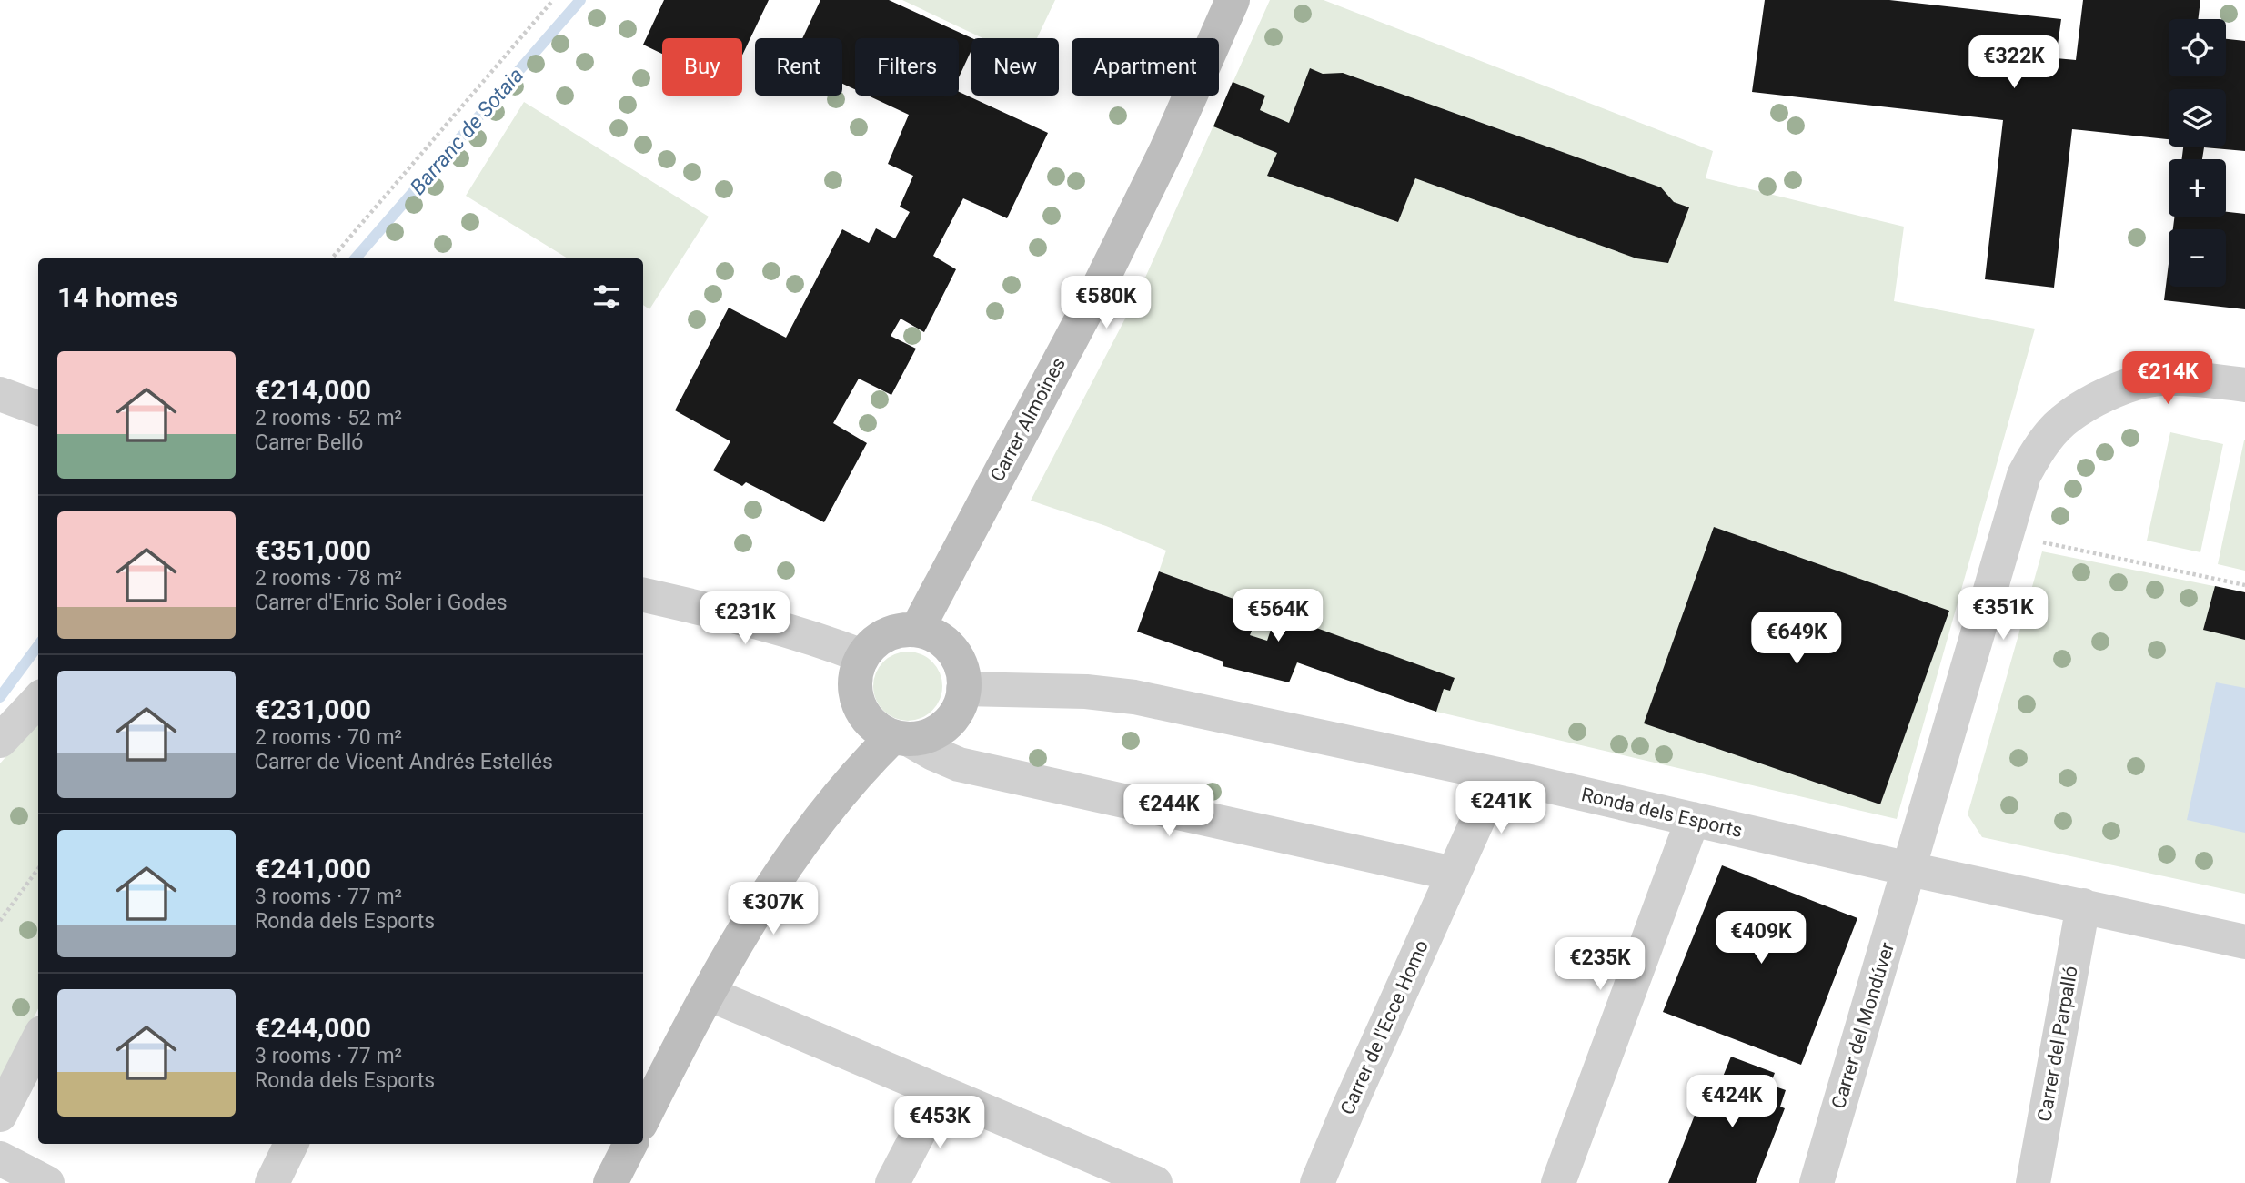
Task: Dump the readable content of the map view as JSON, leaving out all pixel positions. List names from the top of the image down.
{
  "streets": {
    "street": [
      "Carrer Almoines",
      "Ronda dels Esports",
      "Carrer del Mondúver",
      "Carrer de l'Ecce Homo",
      "Carrer del Parpalló"
    ]
  },
  "crossings": [
    ["Carrer Almoines", "Ronda dels Esports"],
    ["Ronda dels Esports", "Carrer del Mondúver"],
    ["Ronda dels Esports", "Carrer de l'Ecce Homo"],
    ["Ronda dels Esports", "Carrer del Parpalló"]
  ],
  "water": ["Barranc de Sotaia"],
  "page": {
    "map_buttons": ["+", "−"],
    "price": [
      "€322K",
      "€580K",
      "€214K",
      "€351K",
      "€564K",
      "€231K",
      "€649K",
      "€241K",
      "€244K",
      "€307K",
      "€409K",
      "€235K",
      "€424K",
      "€453K"
    ],
    "chip": [
      "Buy",
      "Rent",
      "Filters",
      "New",
      "Apartment"
    ],
    "heading": "14 homes",
    "list": [
      {
        "name": "€214,000",
        "note": "2 rooms · 52 m² · Carrer Belló"
      },
      {
        "name": "€351,000",
        "note": "2 rooms · 78 m² · Carrer d'Enric Soler i Godes"
      },
      {
        "name": "€231,000",
        "note": "2 rooms · 70 m² · Carrer de Vicent Andrés Estellés"
      },
      {
        "name": "€241,000",
        "note": "3 rooms · 77 m² · Ronda dels Esports"
      },
      {
        "name": "€244,000",
        "note": "3 rooms · 77 m² · Ronda dels Esports"
      }
    ]
  }
}
